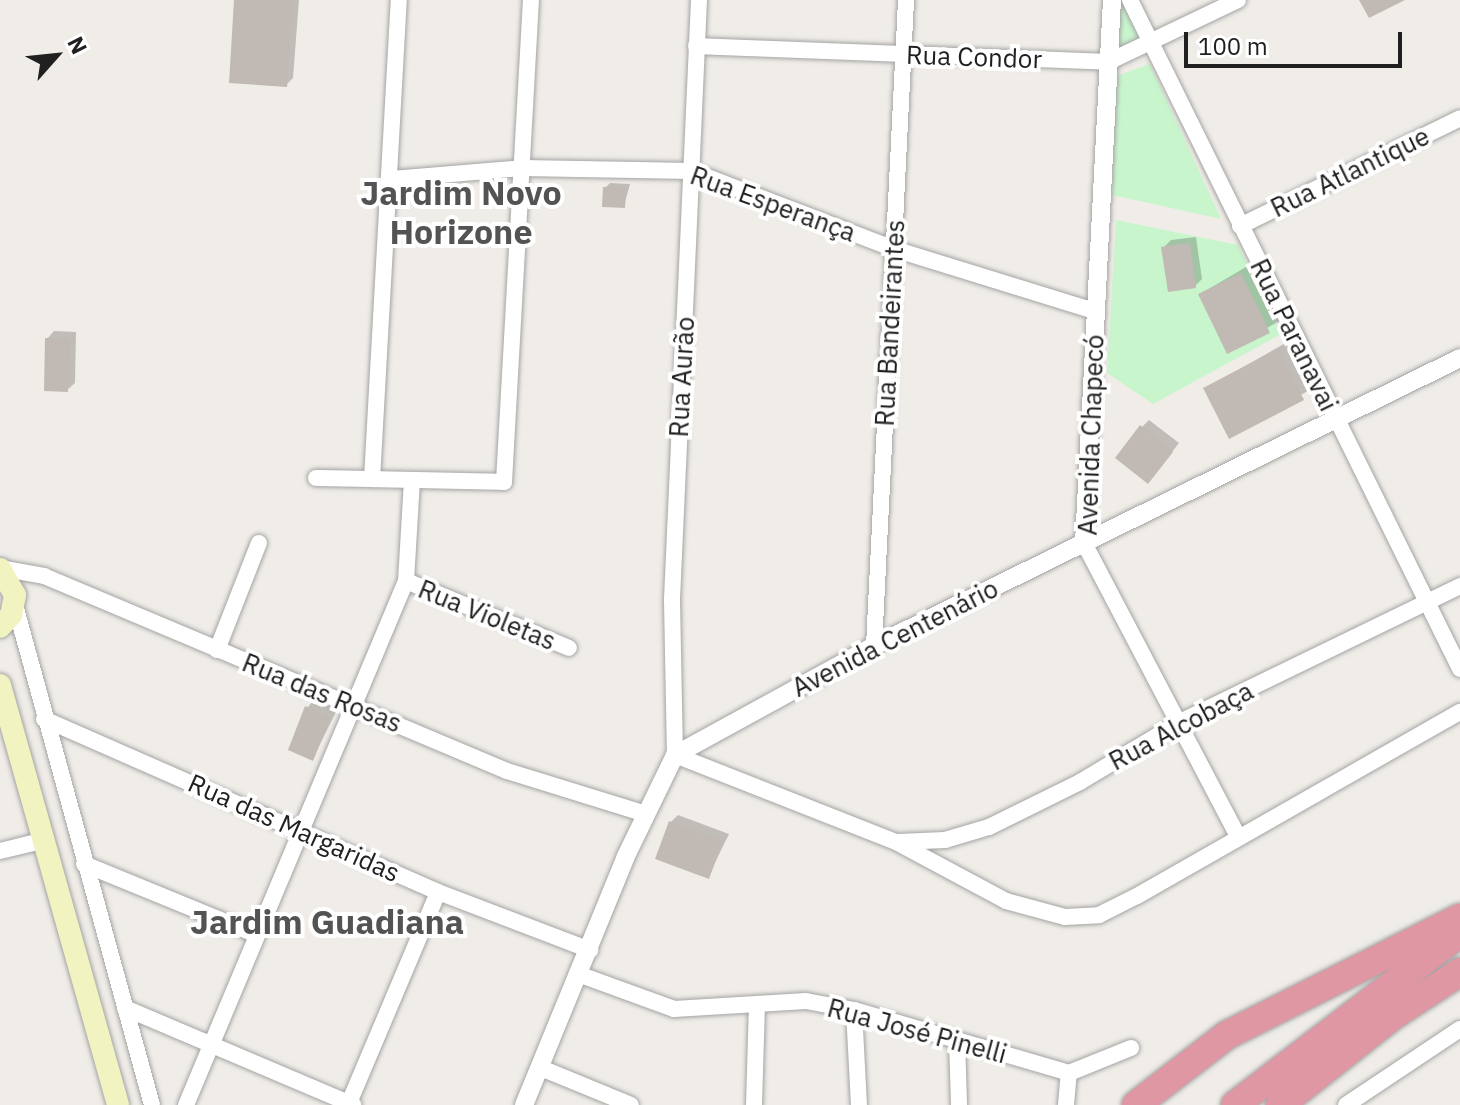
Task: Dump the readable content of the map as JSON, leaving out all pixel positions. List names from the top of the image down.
{
  "streets": {
    "street": [
      "Rua Condor",
      "Rua Atlantique",
      "Rua Esperança",
      "Rua Bandeirantes",
      "Rua Paranavai",
      "Rua Aurão",
      "Avenida Chapecó",
      "Rua Violetas",
      "Avenida Centenário",
      "Rua das Rosas",
      "Rua Alcobaça",
      "Rua das Margaridas",
      "Rua José Pinelli"
    ]
  },
  "crossings": [
    ["Rua Condor", "Rua Bandeirantes"],
    ["Rua Condor", "Rua Paranavai"],
    ["Rua Condor", "Rua Aurão"],
    ["Rua Condor", "Avenida Chapecó"],
    ["Rua Atlantique", "Rua Paranavai"],
    ["Rua Esperança", "Rua Bandeirantes"],
    ["Rua Esperança", "Rua Aurão"],
    ["Rua Esperança", "Avenida Chapecó"],
    ["Rua Bandeirantes", "Avenida Centenário"],
    ["Rua Paranavai", "Avenida Centenário"],
    ["Rua Paranavai", "Rua Alcobaça"],
    ["Rua Aurão", "Avenida Centenário"],
    ["Avenida Chapecó", "Avenida Centenário"],
    ["Avenida Chapecó", "Rua Alcobaça"]
  ],
  "districts": ["Jardim Novo Horizone", "Jardim Guadiana"],
  "scale_bar": "100 m",
  "north": "top right"
}
